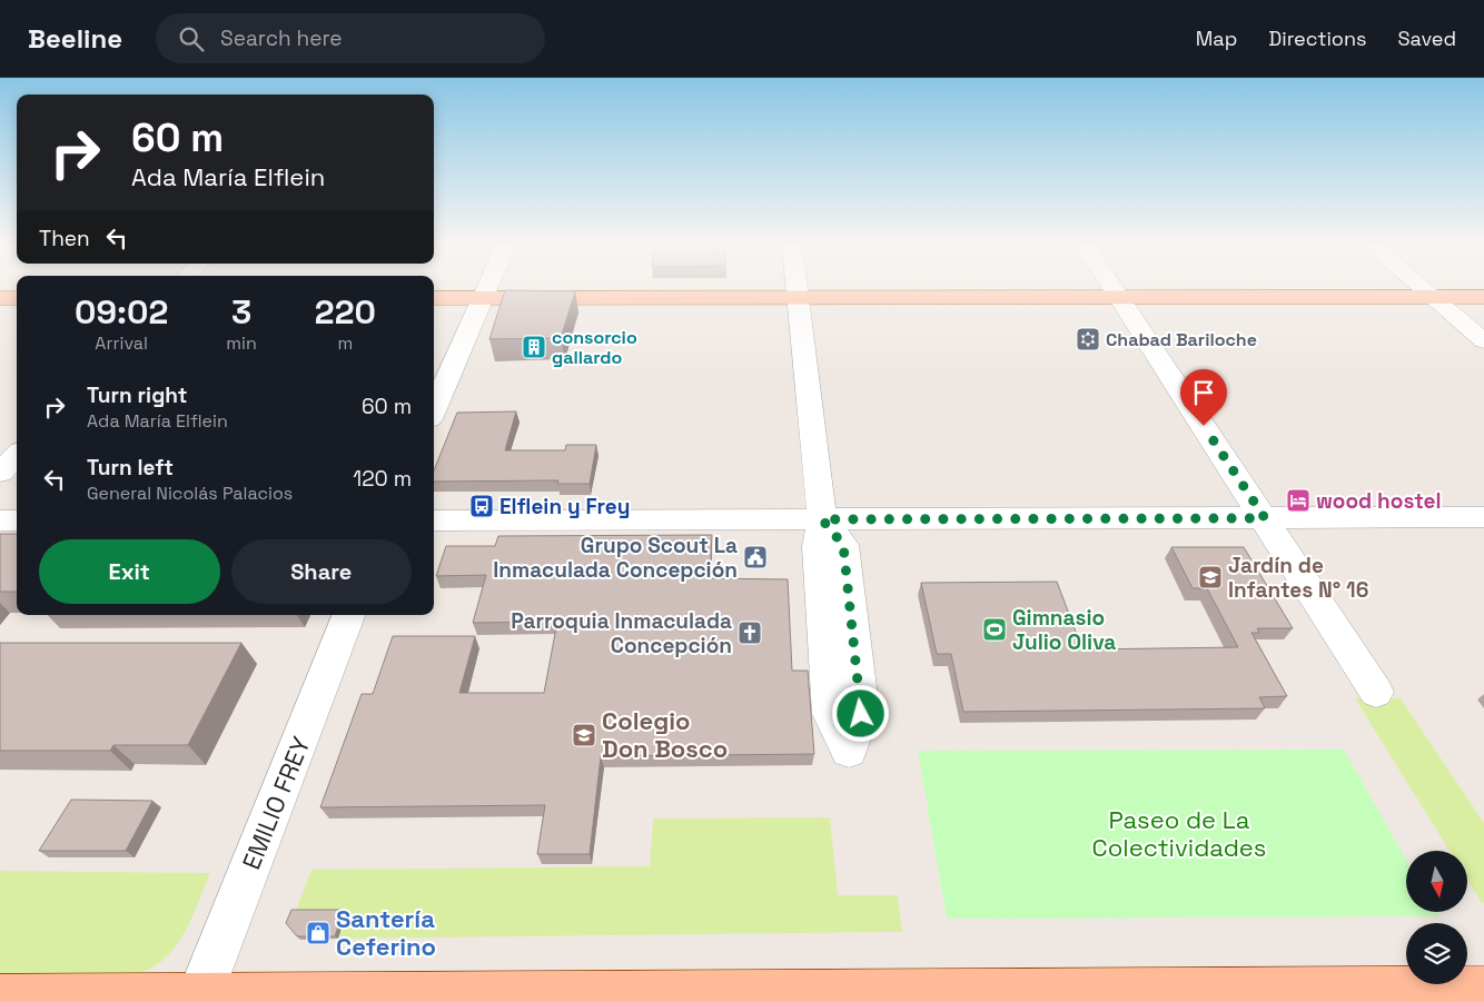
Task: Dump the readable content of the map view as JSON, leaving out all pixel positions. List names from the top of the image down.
{
  "streets": {
    "street": ["EMILIO FREY"]
  },
  "parks": ["Paseo de La Colectividades"],
  "places": {
    "synagogue": ["Chabad Bariloche"],
    "building": ["consorcio gallardo"],
    "hotel": ["wood hostel"],
    "bus stop": ["Elflein y Frey"],
    "public building": ["Grupo Scout La Inmaculada Concepción"],
    "school or university": ["Jardín de Infantes N° 16", "Colegio Don Bosco"],
    "sports": ["Gimnasio Julio Oliva"],
    "church": ["Parroquia Inmaculada Concepción"],
    "shop": ["Santería Ceferino"]
  },
  "north": "bottom",
  "page": {
    "header": "Beeline",
    "search": "Search here",
    "nav": ["Map", "Directions", "Saved"],
    "turn": ["60 m", "Ada María Elflein"],
    "then": "Then",
    "eta": [
      "09:02",
      "Arrival",
      "3",
      "min",
      "220",
      "m"
    ],
    "list": [
      {
        "name": "Turn right",
        "note": "Ada María Elflein",
        "value": "60 m"
      },
      {
        "name": "Turn left",
        "note": "General Nicolás Palacios",
        "value": "120 m"
      }
    ],
    "buttons": ["Exit", "Share"]
  }
}
